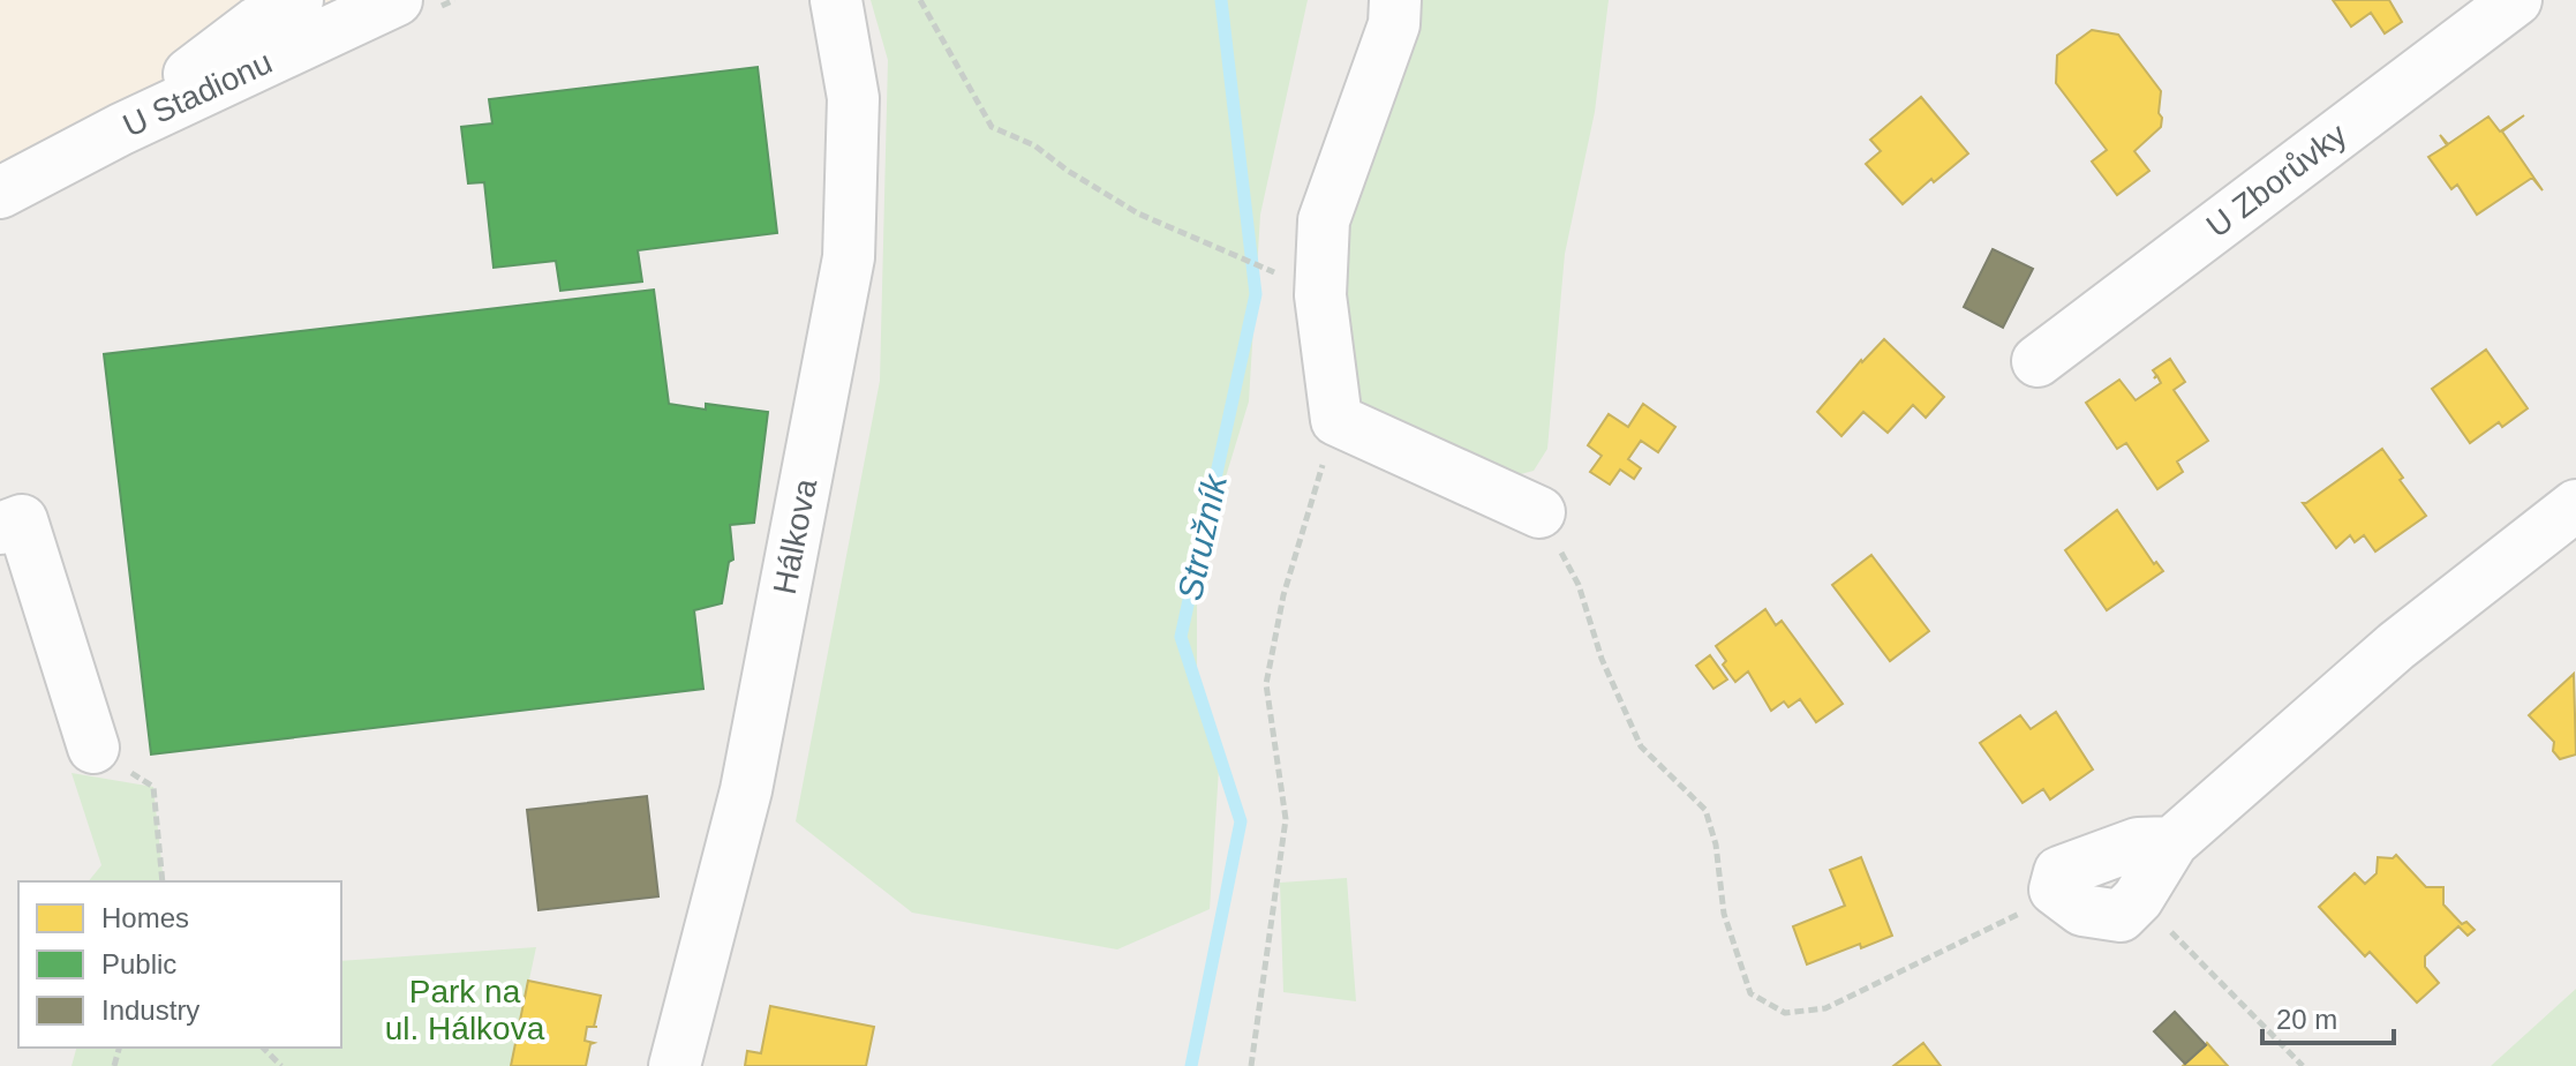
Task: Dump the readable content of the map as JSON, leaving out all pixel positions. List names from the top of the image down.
{
  "streets": {
    "street": ["U Stadionu", "U Zborůvky", "Hálkova"]
  },
  "water": ["Stružník"],
  "parks": ["Park na ul. Hálkova"],
  "legend": ["Homes", "Public", "Industry"],
  "scale_bar": "20 m"
}
